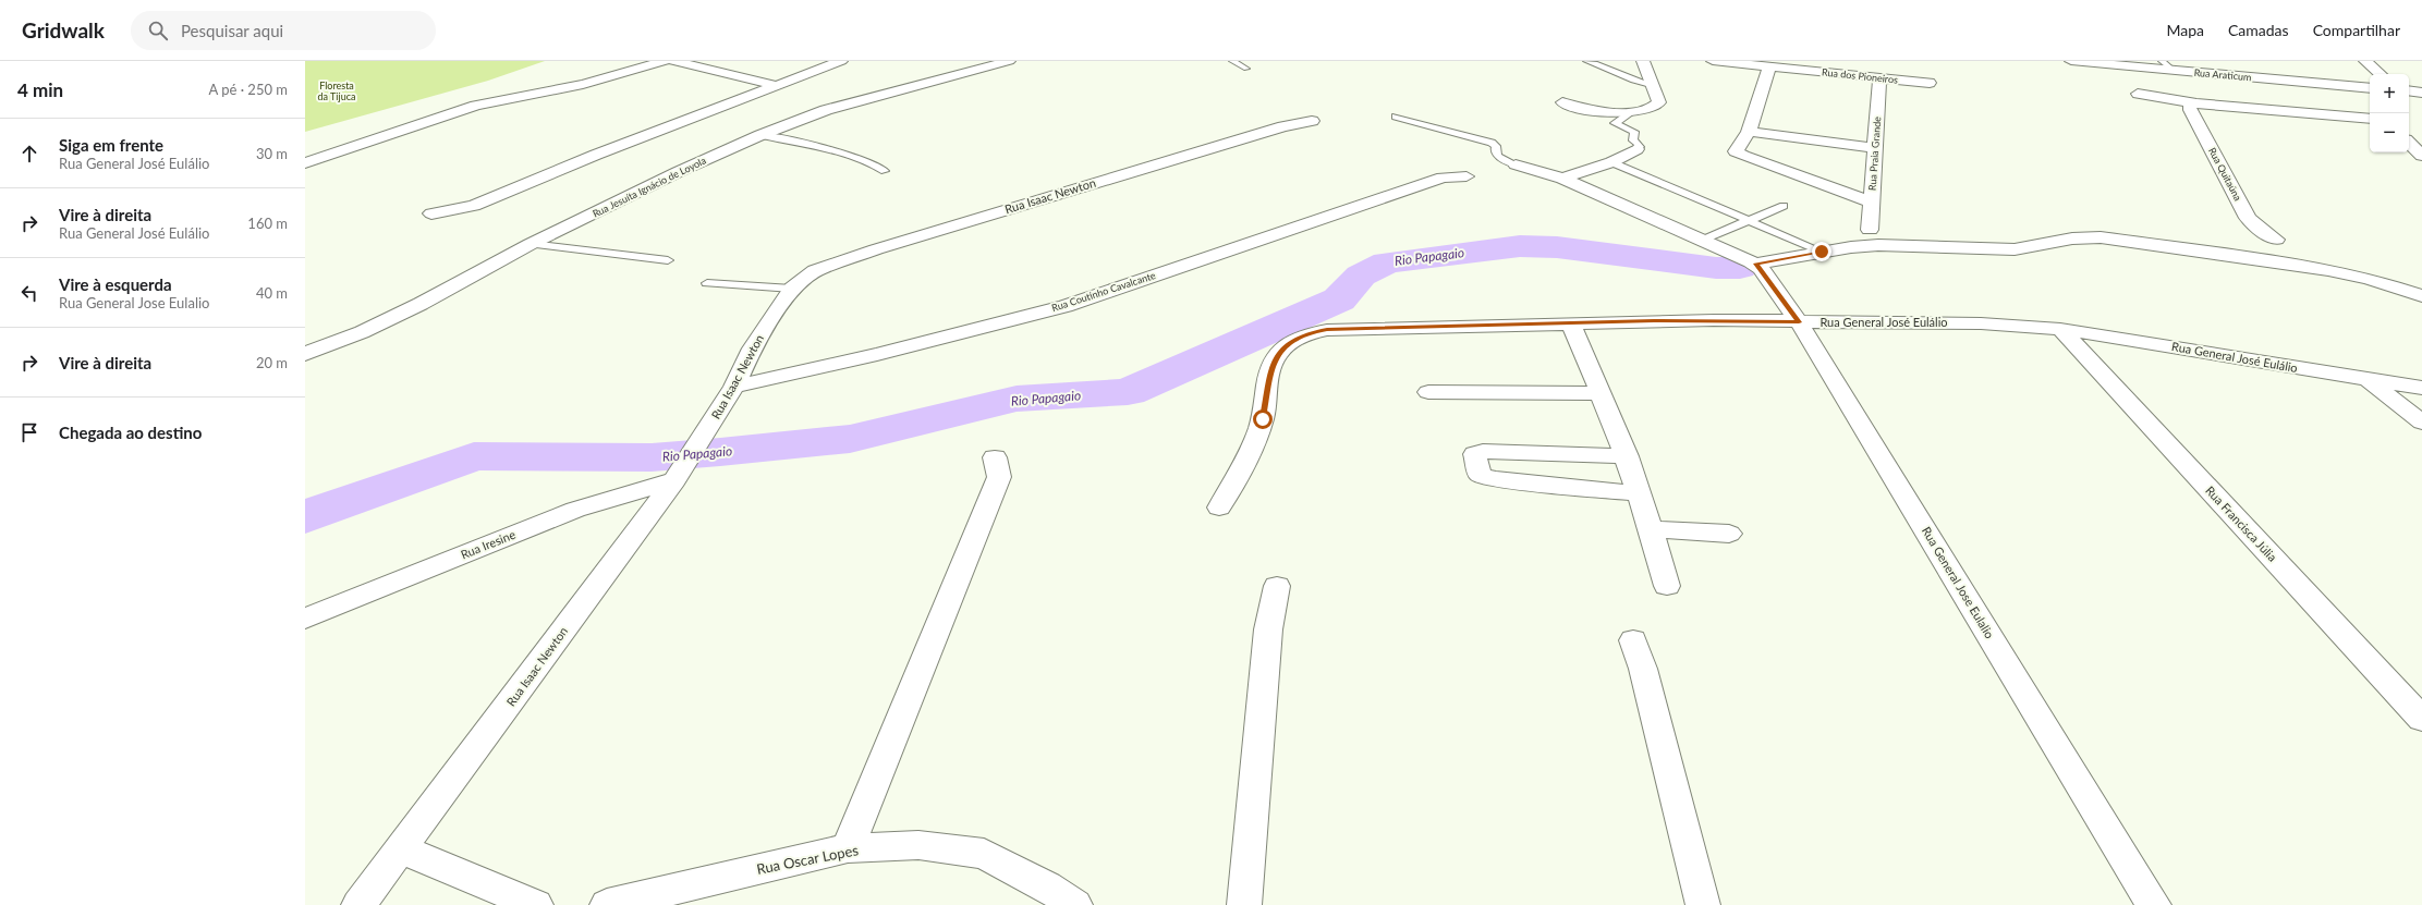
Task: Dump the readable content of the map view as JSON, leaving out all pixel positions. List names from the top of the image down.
{
  "streets": {
    "street": [
      "Rua Araticum",
      "Rua dos Pioneiros",
      "Rua Praia Grande",
      "Rua Quitaúna",
      "Rua Jesuíta Ignácio de Loyola",
      "Rua Isaac Newton",
      "Rua Coutinho Cavalcante",
      "Rua General José Eulálio",
      "Rua Francisca Júlia",
      "Rua Iresine",
      "Rua General Jose Eulalio",
      "Rua Oscar Lopes"
    ]
  },
  "crossings": [
    ["Rua dos Pioneiros", "Rua Praia Grande"],
    ["Rua Isaac Newton", "Rua Coutinho Cavalcante"],
    ["Rua Isaac Newton", "Rua Iresine"],
    ["Rua General José Eulálio", "Rua Francisca Júlia"],
    ["Rua General José Eulálio", "Rua General Jose Eulalio"]
  ],
  "water": ["Rio Papagaio"],
  "parks": ["Floresta da Tijuca"],
  "page": {
    "header": "Gridwalk",
    "search": "Pesquisar aqui",
    "nav": ["Mapa", "Camadas", "Compartilhar"],
    "heading": ["4 min", "A pé · 250 m"],
    "map_buttons": ["+", "−"],
    "list": [
      ["Siga em frente", "Rua General José Eulálio", "30 m"],
      ["Vire à direita", "Rua General José Eulálio", "160 m"],
      ["Vire à esquerda", "Rua General Jose Eulalio", "40 m"],
      ["Vire à direita", "20 m"],
      "Chegada ao destino"
    ]
  }
}
